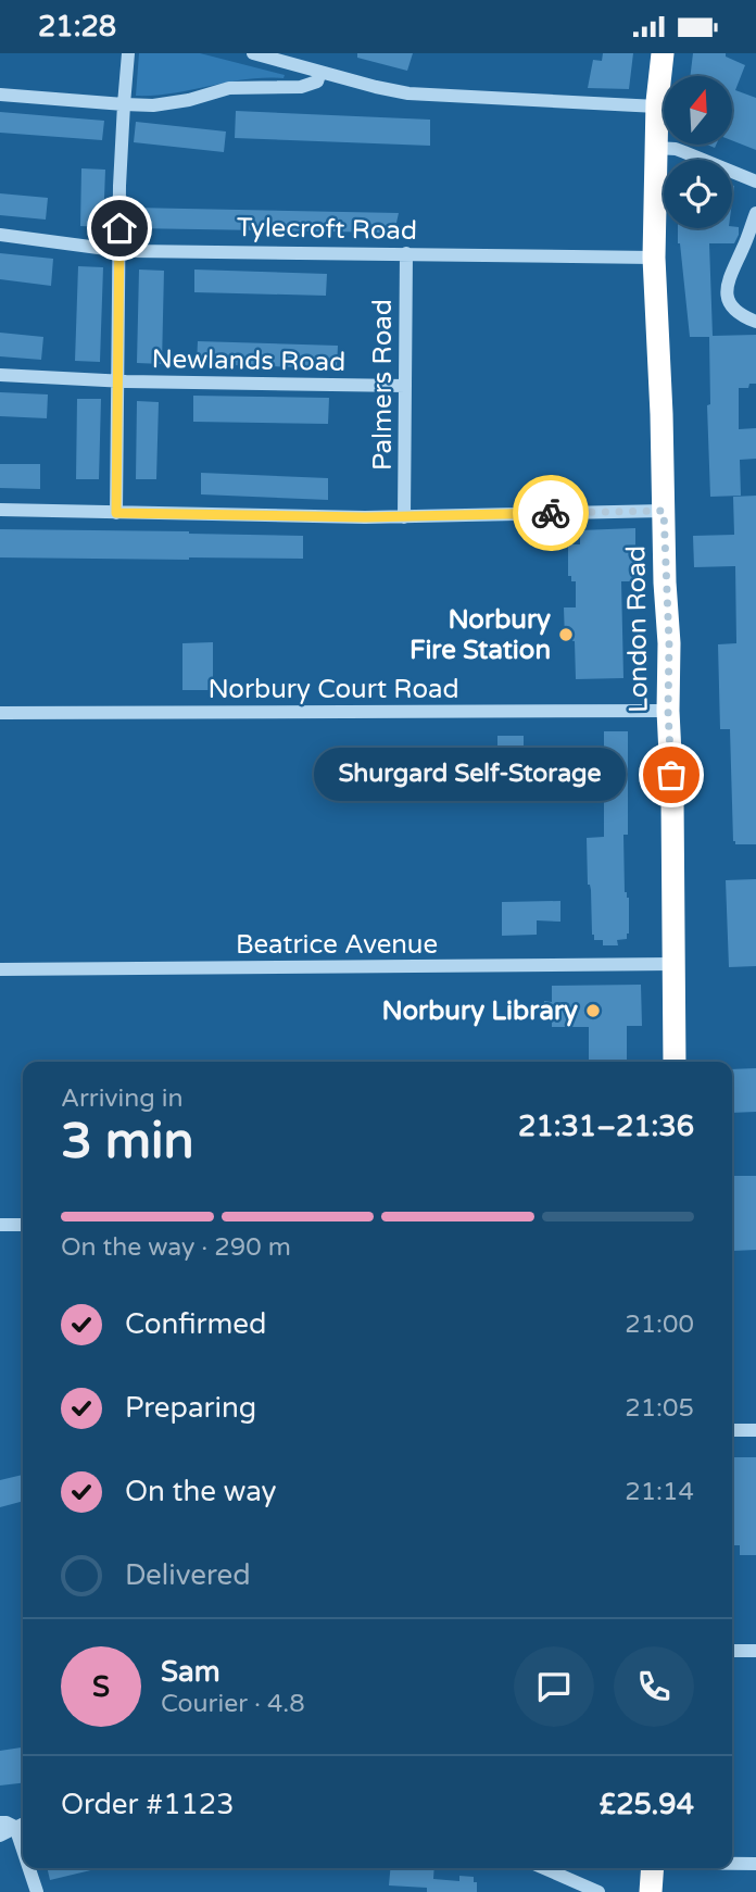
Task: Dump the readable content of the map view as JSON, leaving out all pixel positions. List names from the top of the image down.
{
  "streets": {
    "highway": ["London Road"],
    "street": [
      "Tylecroft Road",
      "Newlands Road",
      "Palmers Road",
      "Norbury Court Road",
      "Beatrice Avenue"
    ]
  },
  "crossings": [
    ["Tylecroft Road", "Palmers Road"],
    ["Tylecroft Road", "London Road"],
    ["Newlands Road", "Palmers Road"],
    ["London Road", "Norbury Court Road"],
    ["London Road", "Beatrice Avenue"]
  ],
  "places": ["Norbury Fire Station", "Shurgard Self-Storage", "Norbury Library"],
  "north": "top",
  "page": {
    "status": "21:28",
    "bubble": "Shurgard Self-Storage",
    "heading": ["3 min", "Arriving in", "21:31–21:36"],
    "panel": [
      "Sam",
      "Courier · 4.8",
      "Order #1123",
      "£25.94"
    ],
    "bar": "On the way · 290 m",
    "list": [
      ["Confirmed", "21:00"],
      ["Preparing", "21:05"],
      ["On the way", "21:14"],
      "Delivered"
    ],
    "round": "S"
  }
}
